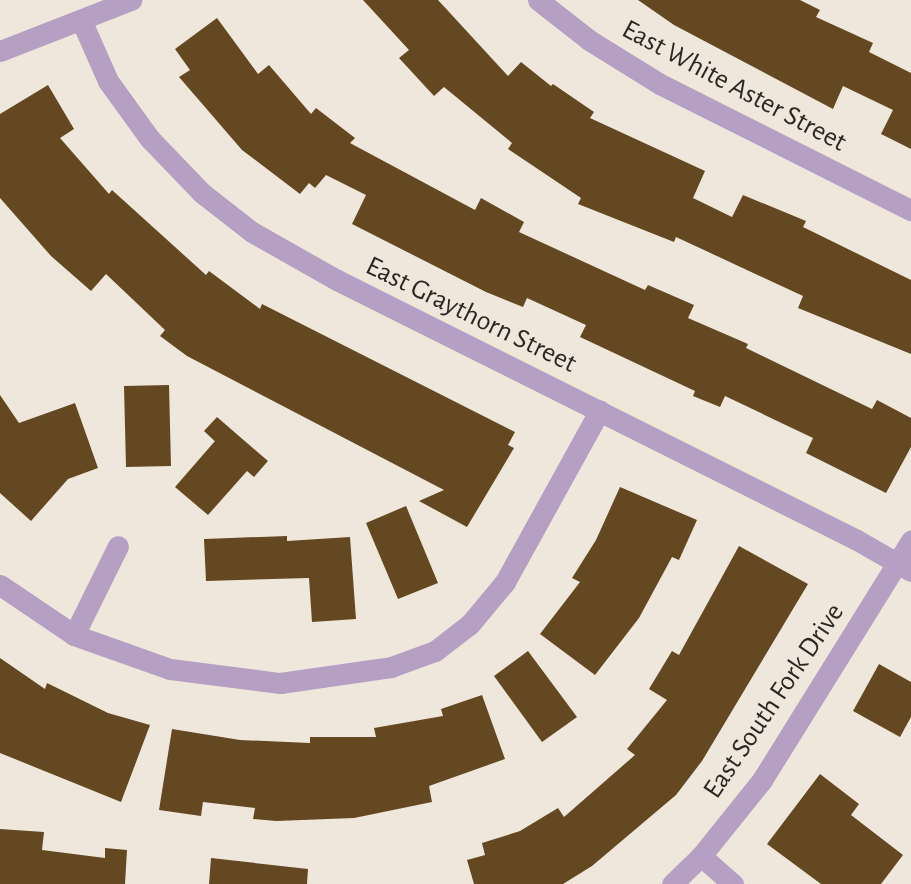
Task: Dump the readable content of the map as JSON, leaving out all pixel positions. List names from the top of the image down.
{
  "streets": {
    "street": ["East White Aster Street", "East Graythorn Street", "East South Fork Drive"]
  },
  "crossings": [
    ["East Graythorn Street", "East South Fork Drive"]
  ]
}
